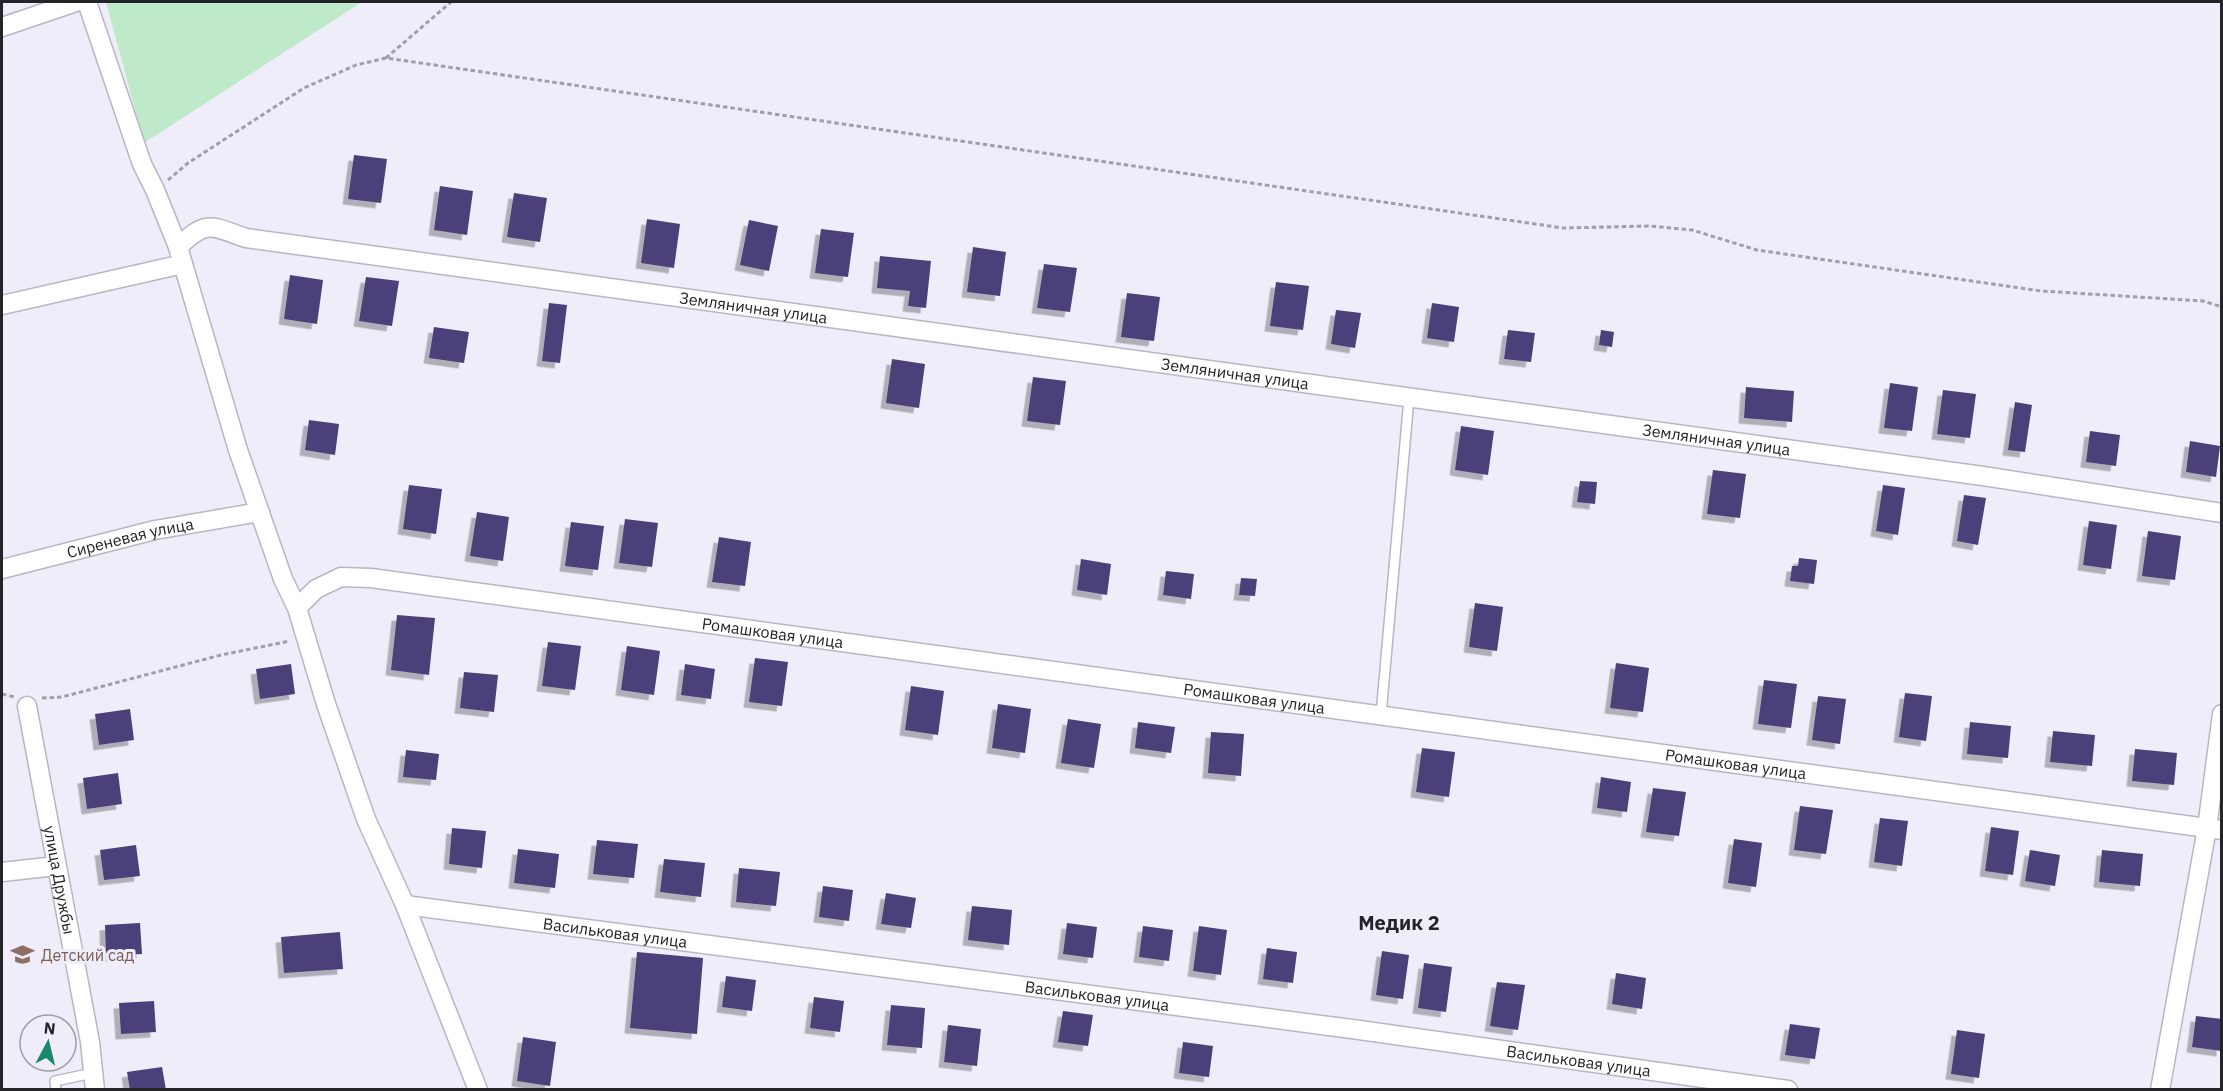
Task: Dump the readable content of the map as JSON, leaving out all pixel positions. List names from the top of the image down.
{
  "streets": {
    "street": [
      "Земляничная улица",
      "Сиреневая улица",
      "Ромашковая улица",
      "улица Дружбы",
      "Васильковая улица"
    ]
  },
  "districts": ["Медик 2"],
  "places": {
    "school or university": ["Детский сад"]
  },
  "north": "top"
}
